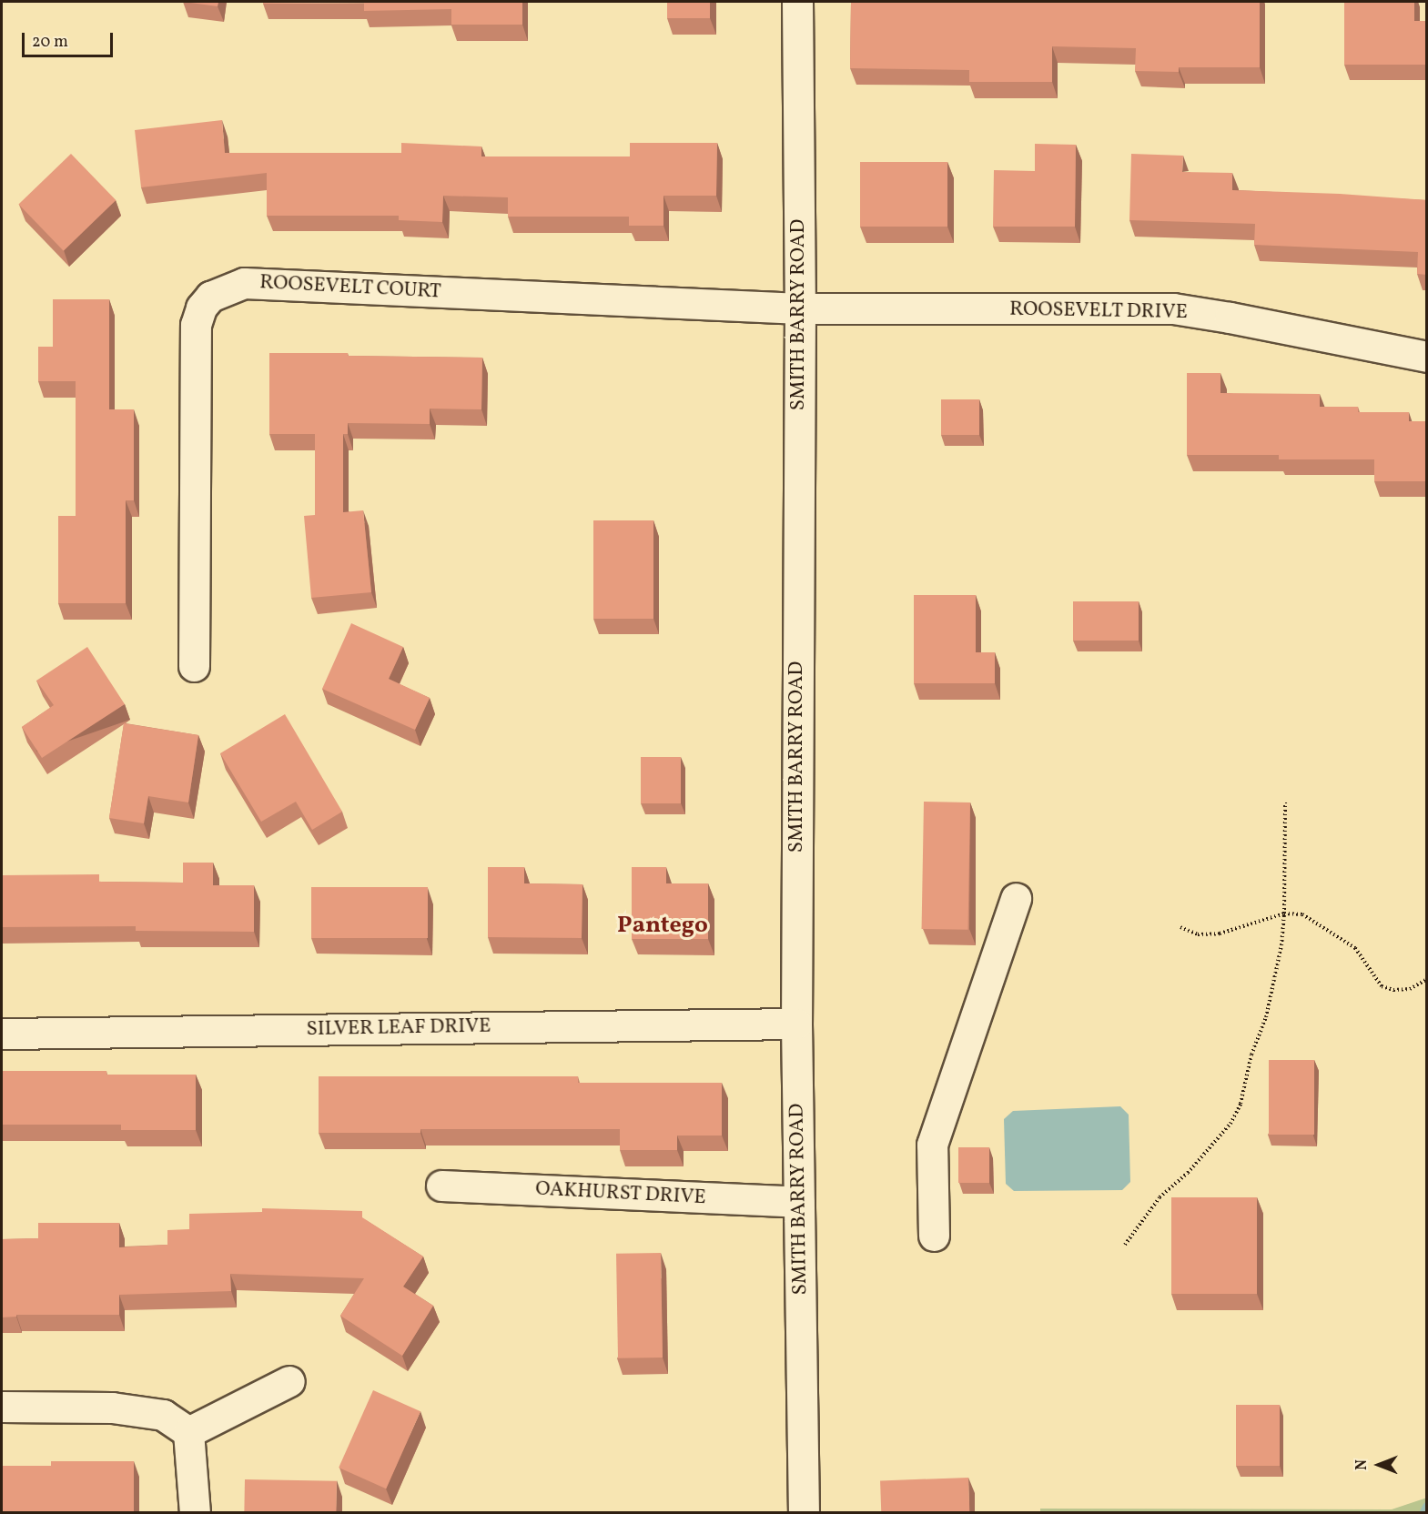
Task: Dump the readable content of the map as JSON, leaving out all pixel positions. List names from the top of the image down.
{
  "streets": {
    "street": [
      "ROOSEVELT COURT",
      "ROOSEVELT DRIVE",
      "SMITH BARRY ROAD",
      "SILVER LEAF DRIVE",
      "OAKHURST DRIVE"
    ]
  },
  "crossings": [
    ["ROOSEVELT COURT", "ROOSEVELT DRIVE"],
    ["ROOSEVELT COURT", "SMITH BARRY ROAD"],
    ["ROOSEVELT DRIVE", "SMITH BARRY ROAD"],
    ["SMITH BARRY ROAD", "SILVER LEAF DRIVE"],
    ["SMITH BARRY ROAD", "OAKHURST DRIVE"]
  ],
  "districts": ["Pantego"],
  "scale_bar": "20 m",
  "north": "left"
}
